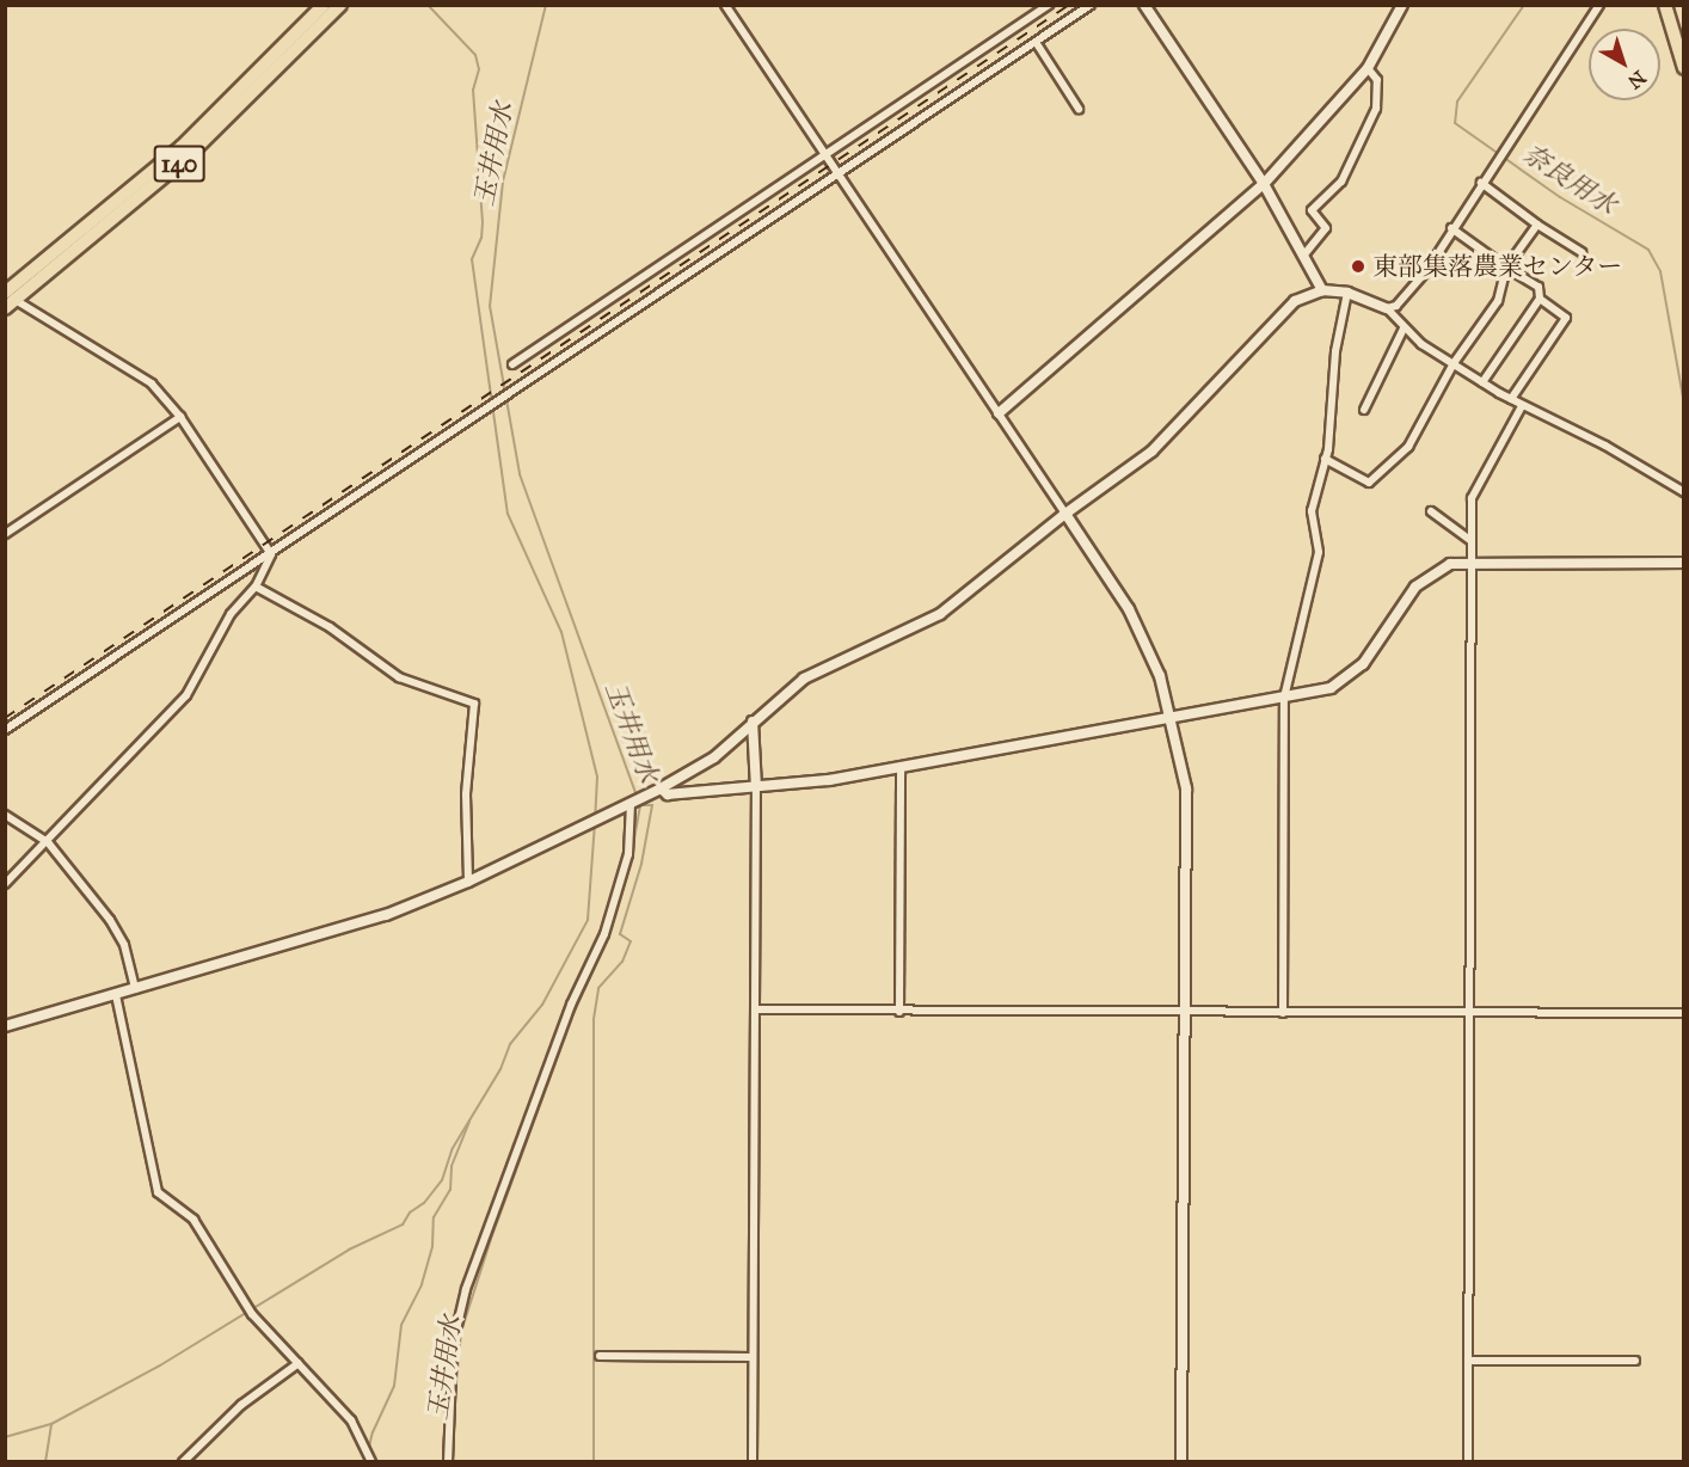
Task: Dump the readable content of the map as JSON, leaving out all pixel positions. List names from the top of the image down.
{
  "streets": {
    "main road": ["140"]
  },
  "water": ["玉井用水", "奈良用水"],
  "places": ["東部集落農業センター"],
  "north": "bottom right"
}
